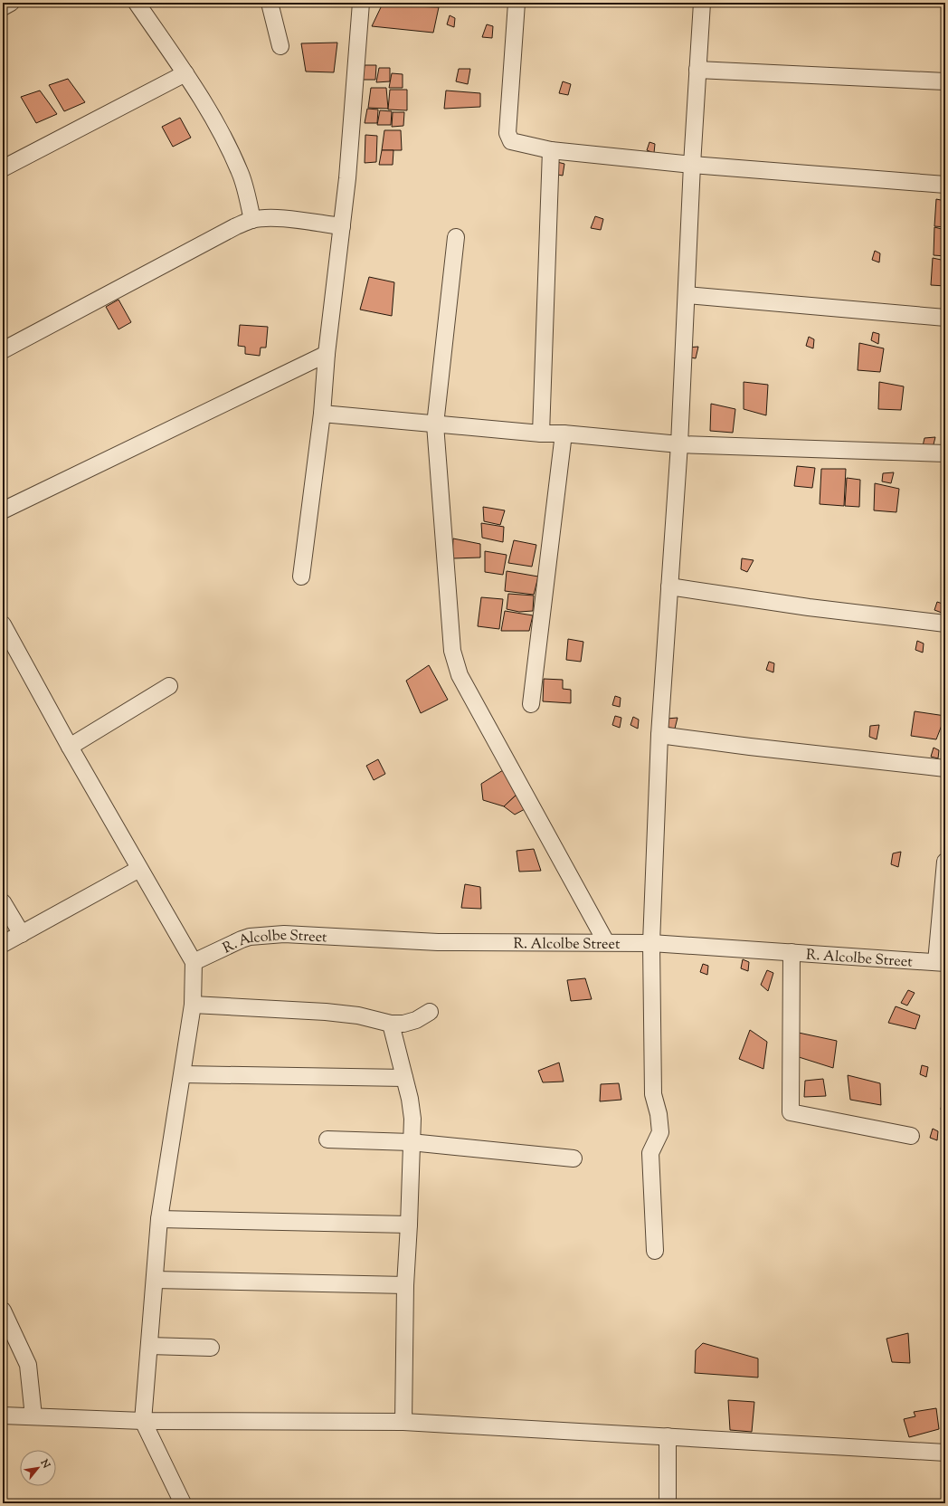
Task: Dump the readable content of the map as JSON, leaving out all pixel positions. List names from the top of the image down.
{
  "streets": {
    "street": ["R. Alcolbe Street"]
  },
  "north": "top right"
}
